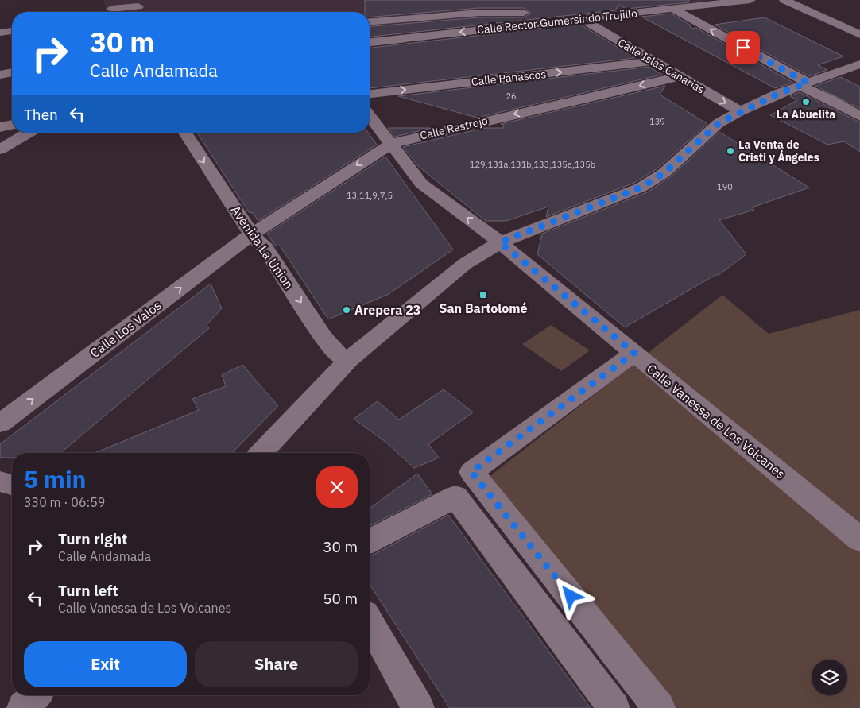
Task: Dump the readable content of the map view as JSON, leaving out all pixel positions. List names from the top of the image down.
{
  "streets": {
    "street": [
      "Calle Rector Gumersindo Trujillo",
      "Calle Islas Canarias",
      "Calle Panascos",
      "Calle Rastrojo",
      "Avenida La Union",
      "Calle Los Valos",
      "Calle Vanessa de Los Volcanes"
    ]
  },
  "crossings": [
    ["Calle Rector Gumersindo Trujillo", "Calle Islas Canarias"],
    ["Calle Islas Canarias", "Calle Panascos"],
    ["Calle Islas Canarias", "Calle Rastrojo"],
    ["Calle Rastrojo", "Avenida La Union"],
    ["Calle Rastrojo", "Calle Los Valos"],
    ["Calle Rastrojo", "Calle Vanessa de Los Volcanes"],
    ["Avenida La Union", "Calle Los Valos"]
  ],
  "one_way": ["Avenida La Union"],
  "places": {
    "other": ["La Abuelita", "La Venta de Cristi y Ángeles", "Arepera 23"],
    "transit": ["San Bartolomé"]
  },
  "house_numbers": [
    "26",
    "139",
    "129,131a,131b,133,135a,135b",
    "190",
    "13,11,9,7,5"
  ],
  "page": {
    "turn": ["30 m", "Calle Andamada"],
    "then": "Then",
    "heading": ["5 min", "330 m · 06:59"],
    "list": [
      {
        "name": "Turn right",
        "note": "Calle Andamada",
        "value": "30 m"
      },
      {
        "name": "Turn left",
        "note": "Calle Vanessa de Los Volcanes",
        "value": "50 m"
      }
    ],
    "buttons": ["Exit", "Share"]
  }
}
